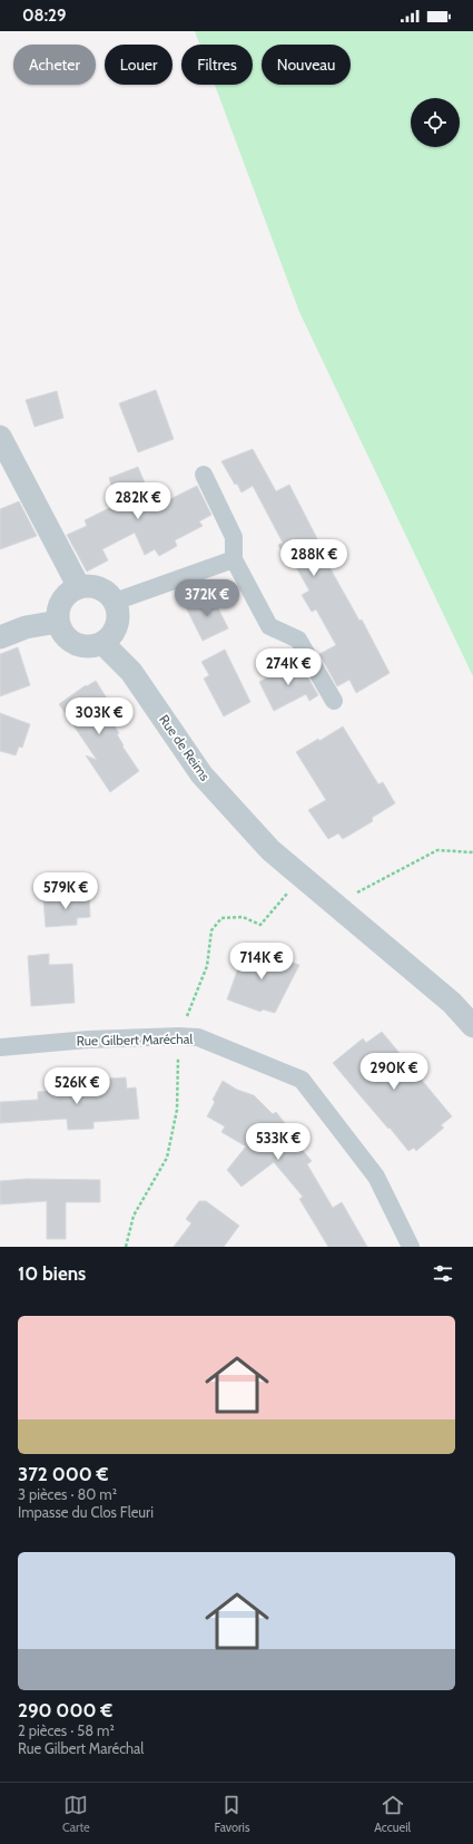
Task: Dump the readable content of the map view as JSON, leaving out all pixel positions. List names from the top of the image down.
{
  "streets": {
    "street": ["Rue de Reims", "Rue Gilbert Maréchal"]
  },
  "page": {
    "status": "08:29",
    "chip": [
      "Acheter",
      "Louer",
      "Filtres",
      "Nouveau"
    ],
    "price": [
      "282K €",
      "288K €",
      "372K €",
      "274K €",
      "303K €",
      "579K €",
      "714K €",
      "290K €",
      "526K €",
      "533K €"
    ],
    "heading": "10 biens",
    "list": [
      {
        "name": "372 000 €",
        "note": "3 pièces · 80 m² · Impasse du Clos Fleuri"
      },
      {
        "name": "290 000 €",
        "note": "2 pièces · 58 m² · Rue Gilbert Maréchal"
      }
    ],
    "tabs": ["Carte", "Favoris", "Accueil"]
  }
}
